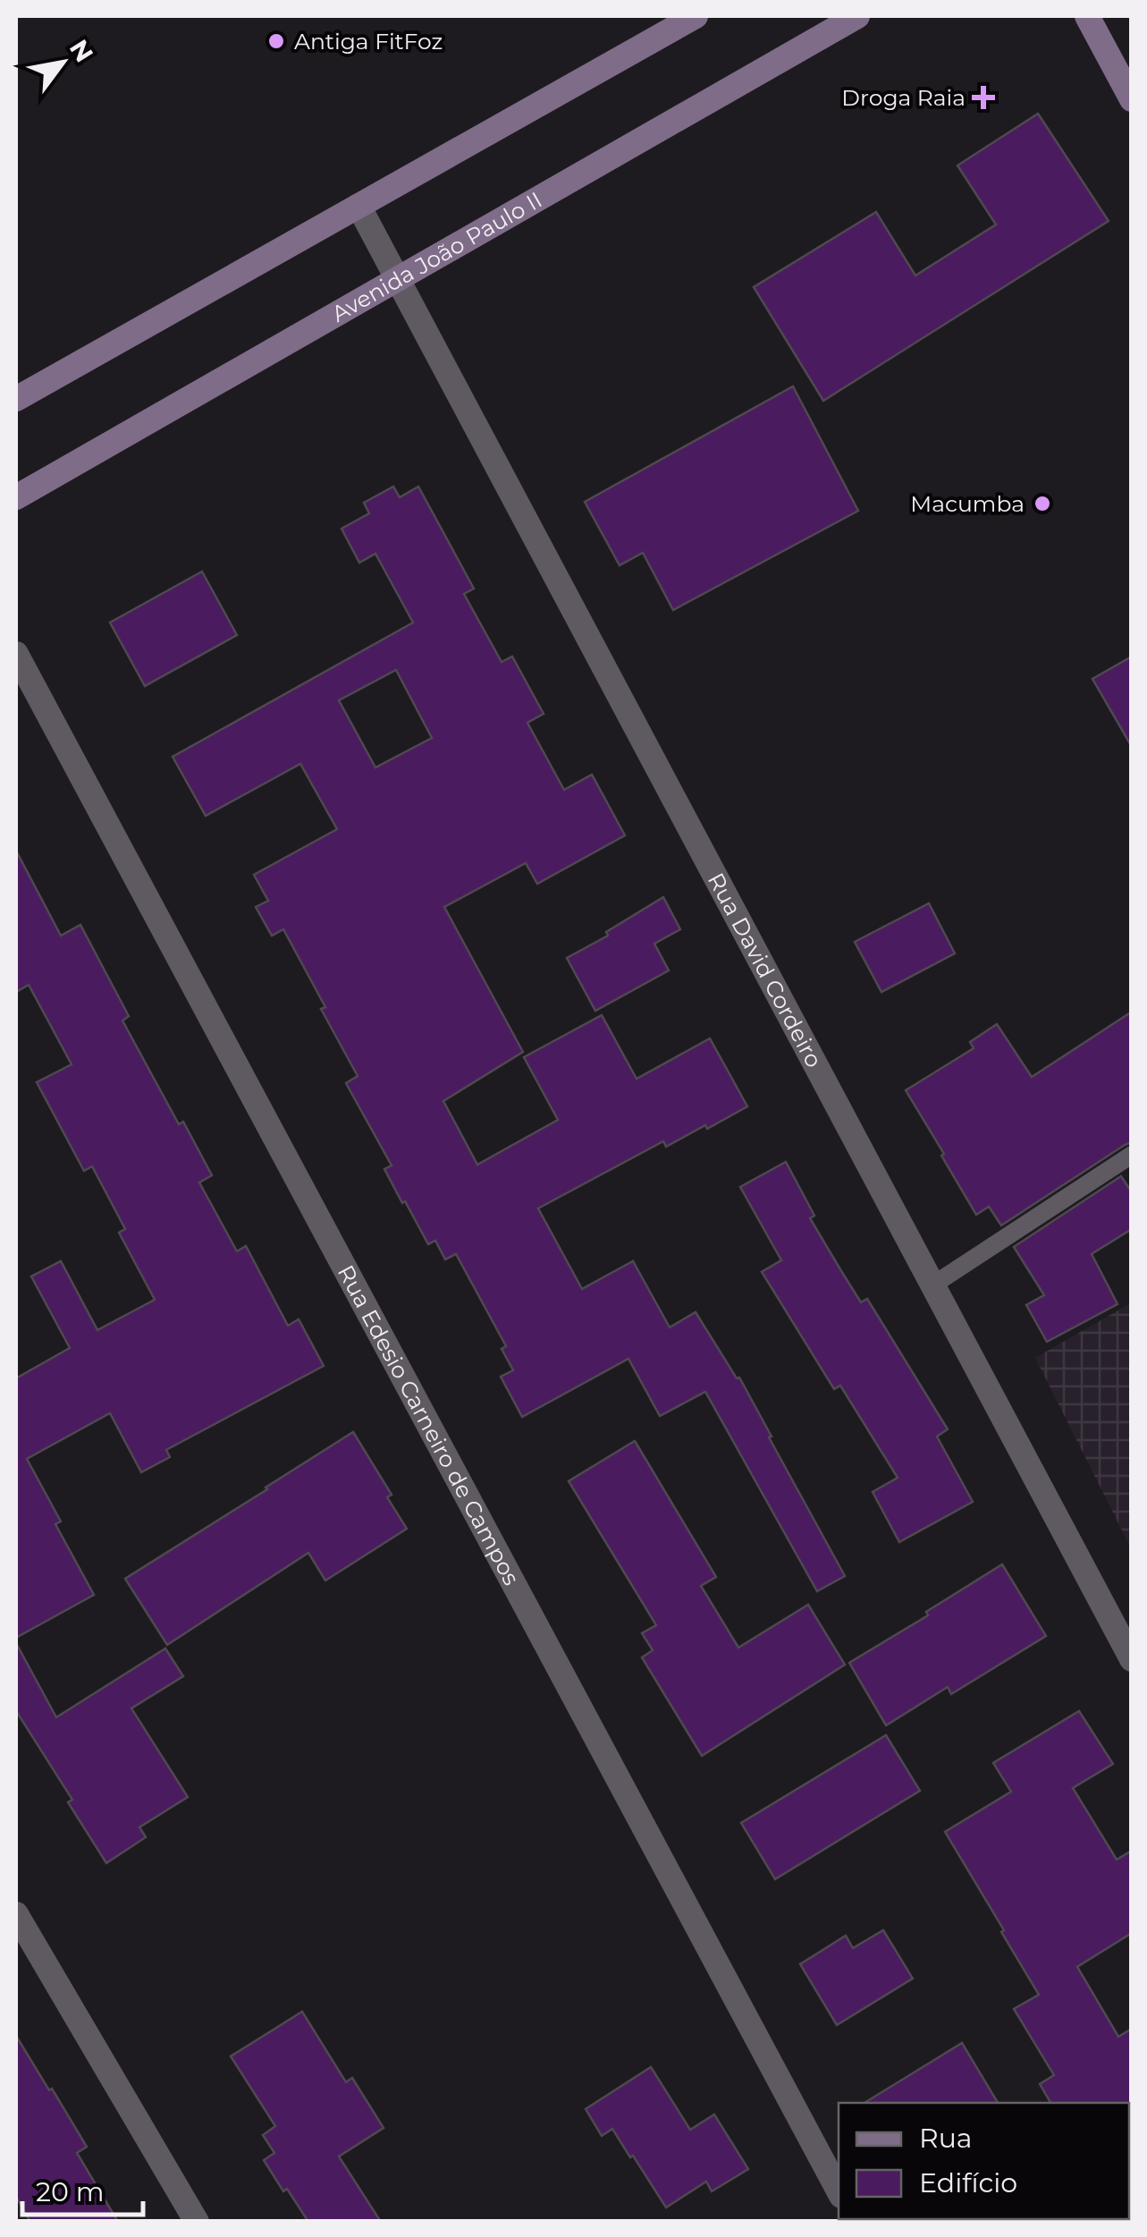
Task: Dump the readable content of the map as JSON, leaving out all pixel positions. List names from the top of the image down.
{
  "streets": {
    "main road": ["Avenida João Paulo II"],
    "street": ["Rua David Cordeiro", "Rua Edesio Carneiro de Campos"]
  },
  "crossings": [
    ["Avenida João Paulo II", "Rua David Cordeiro"]
  ],
  "places": {
    "other": ["Antiga FitFoz", "Macumba"],
    "health": ["Droga Raia"]
  },
  "legend": ["Rua", "Edifício"],
  "scale_bar": "20 m",
  "north": "top right"
}
